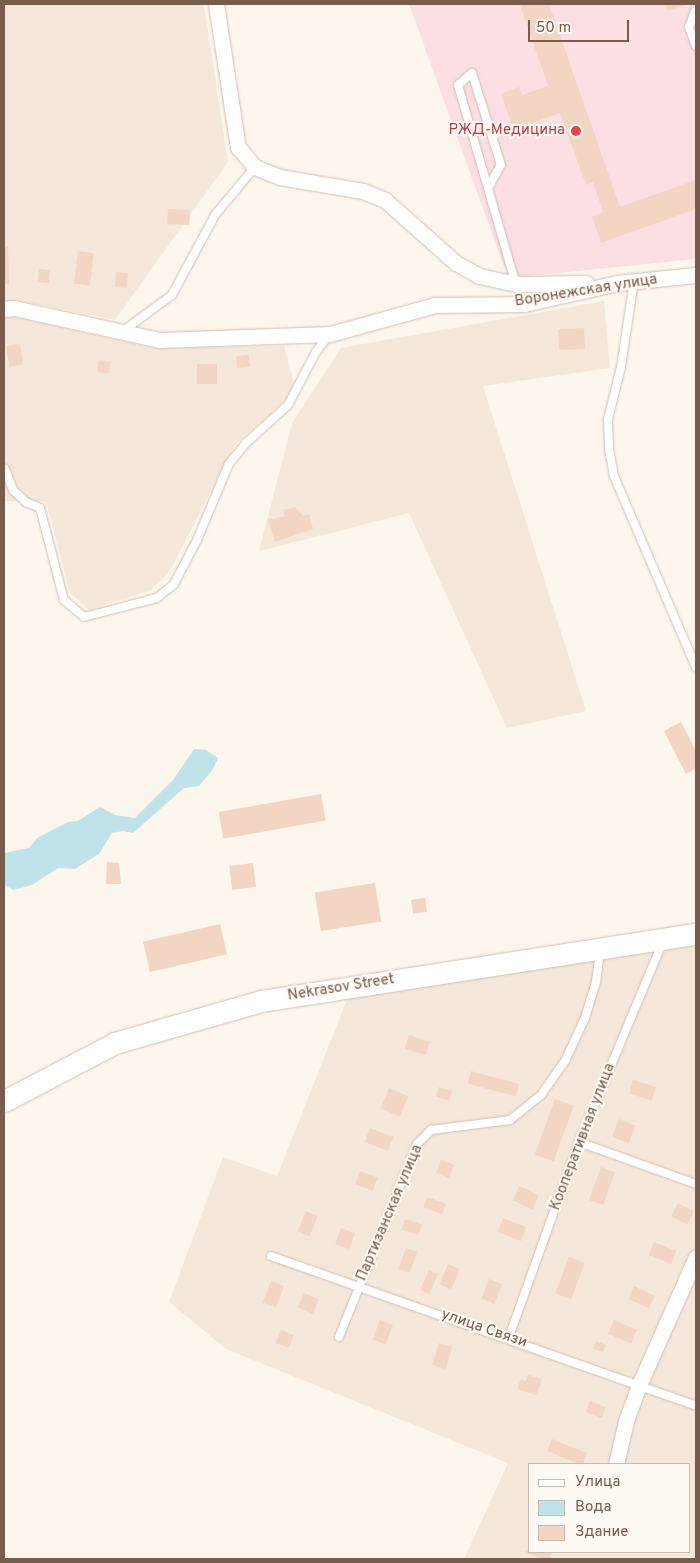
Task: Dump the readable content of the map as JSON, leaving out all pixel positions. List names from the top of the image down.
{
  "streets": {
    "main road": ["Nekrasov Street"],
    "street": ["Воронежская улица"],
    "lane": ["Кооперативная улица", "Партизанская улица", "улица Связи"]
  },
  "crossings": [
    ["Nekrasov Street", "Кооперативная улица"],
    ["Nekrasov Street", "Партизанская улица"],
    ["Кооперативная улица", "улица Связи"],
    ["Партизанская улица", "улица Связи"]
  ],
  "places": ["РЖД-Медицина"],
  "legend": ["Улица", "Вода", "Здание"],
  "scale_bar": "50 m"
}
